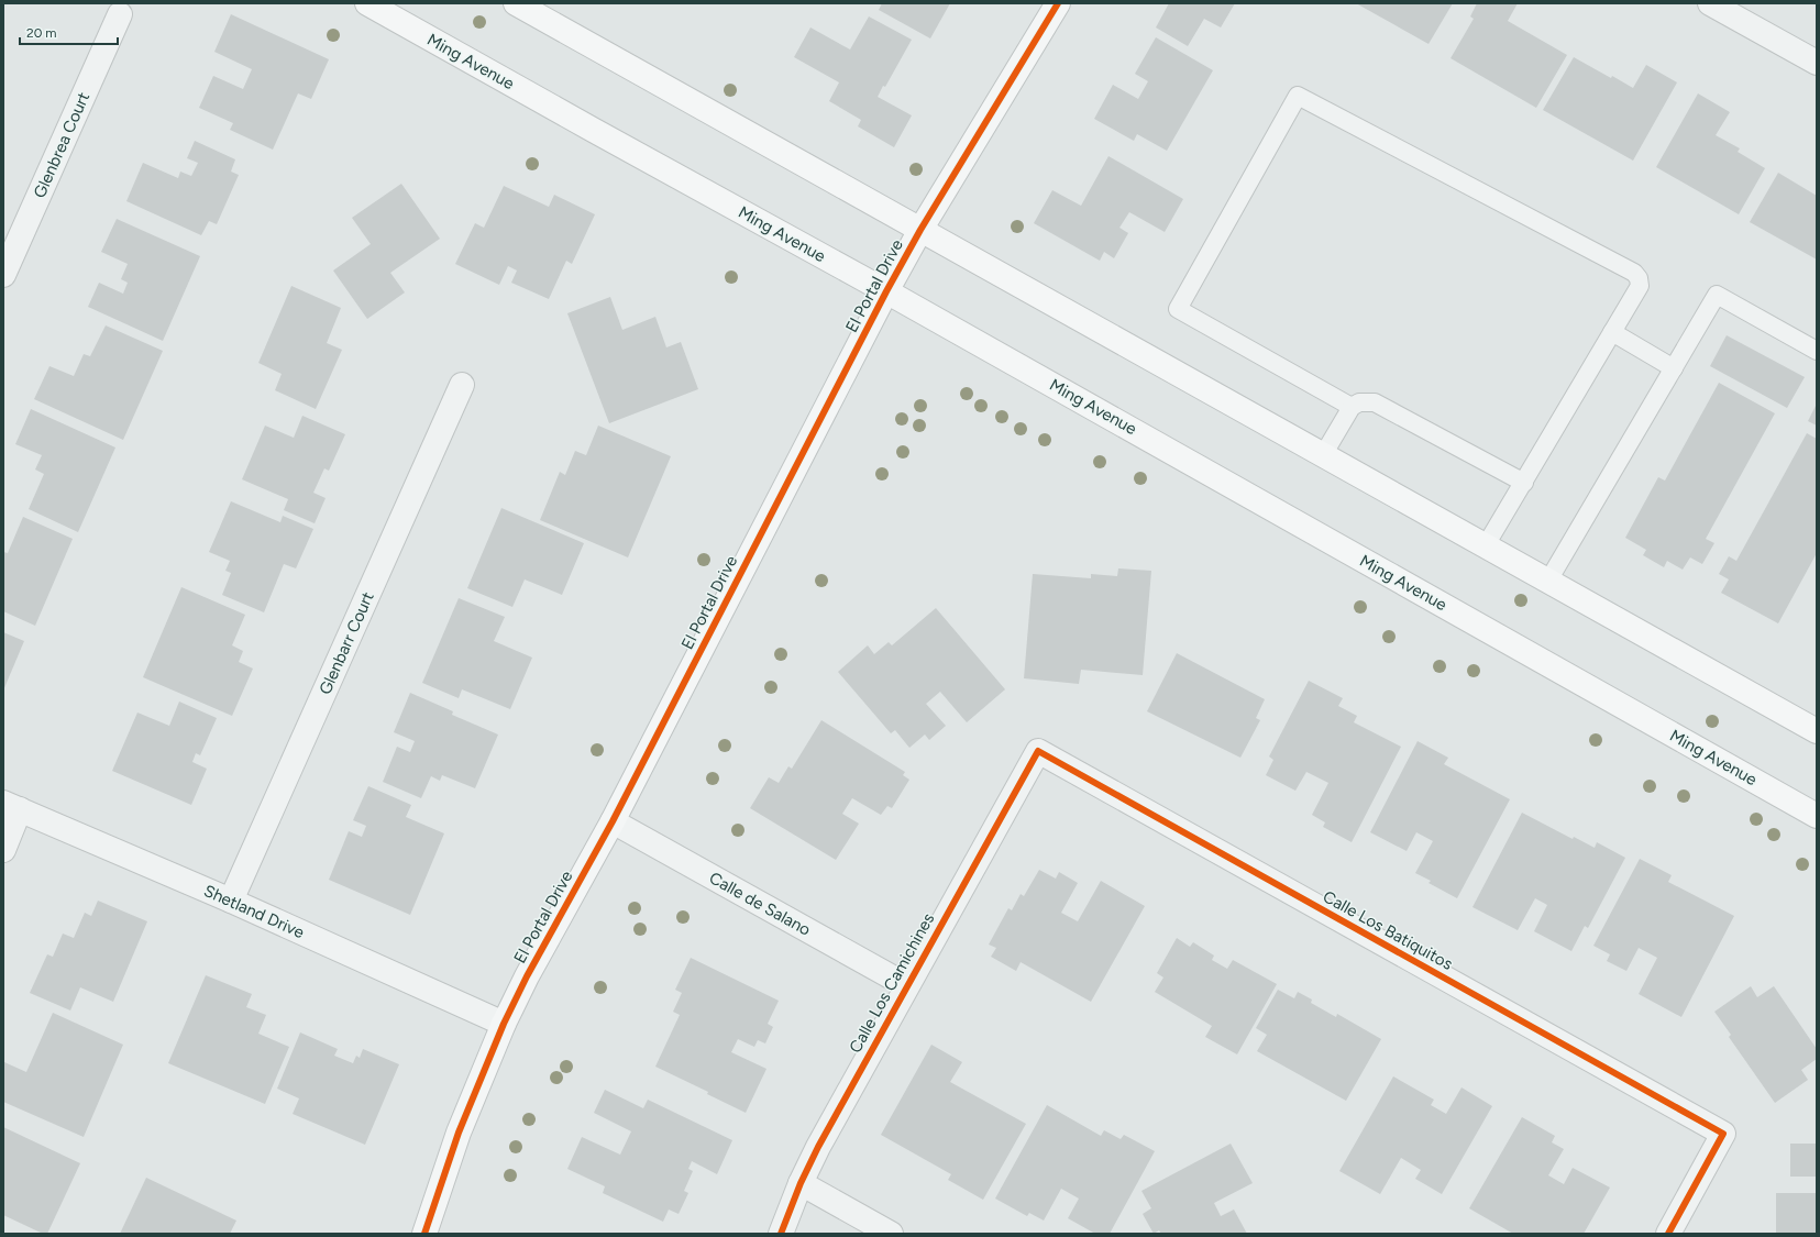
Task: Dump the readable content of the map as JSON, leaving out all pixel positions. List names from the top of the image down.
{
  "streets": {
    "main road": ["Ming Avenue", "El Portal Drive"],
    "street": [
      "Glenbrea Court",
      "Glenbarr Court",
      "Calle de Salano",
      "Shetland Drive",
      "Calle Los Batiquitos",
      "Calle Los Camichines"
    ]
  },
  "crossings": [
    ["Ming Avenue", "El Portal Drive"],
    ["El Portal Drive", "Calle de Salano"],
    ["El Portal Drive", "Shetland Drive"],
    ["Glenbarr Court", "Shetland Drive"],
    ["Calle de Salano", "Calle Los Camichines"],
    ["Calle Los Batiquitos", "Calle Los Camichines"]
  ],
  "scale_bar": "20 m"
}
